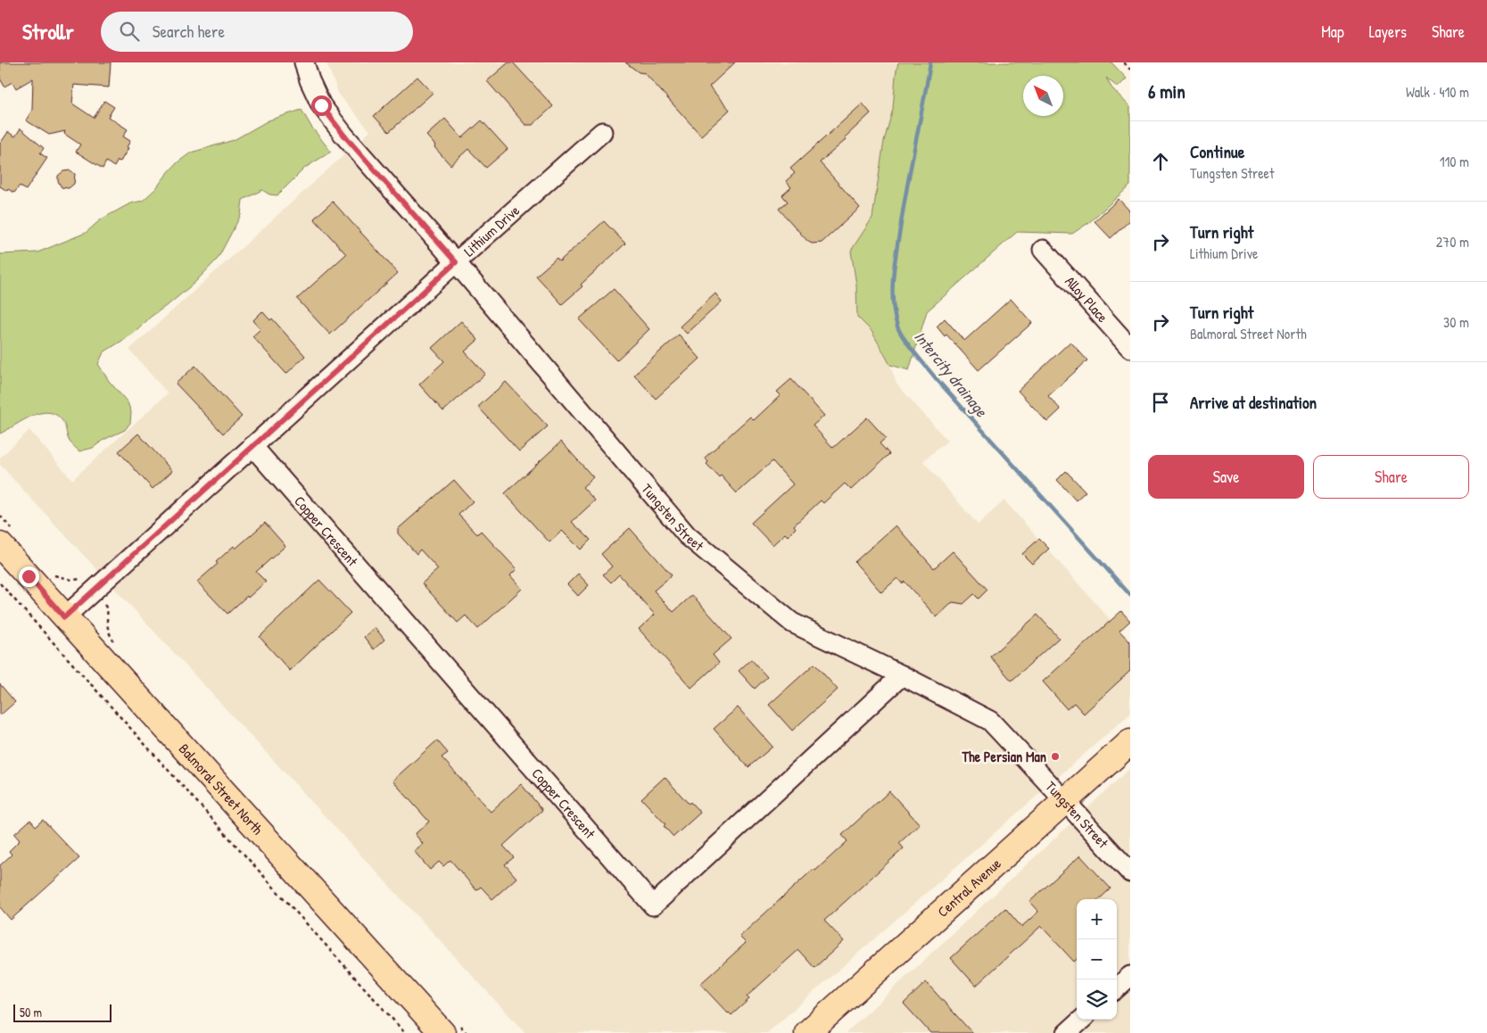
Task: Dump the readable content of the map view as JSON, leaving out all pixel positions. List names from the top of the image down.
{
  "streets": {
    "main road": ["Balmoral Street North", "Central Avenue"],
    "street": [
      "Lithium Drive",
      "Alloy Place",
      "Tungsten Street",
      "Copper Crescent"
    ]
  },
  "crossings": [
    ["Lithium Drive", "Tungsten Street"],
    ["Lithium Drive", "Copper Crescent"],
    ["Lithium Drive", "Balmoral Street North"],
    ["Tungsten Street", "Copper Crescent"],
    ["Tungsten Street", "Central Avenue"]
  ],
  "water": ["Intercity drainage"],
  "places": ["The Persian Man"],
  "scale_bar": "50 m",
  "north": "top left",
  "page": {
    "header": "Strollr",
    "search": "Search here",
    "nav": ["Map", "Layers", "Share"],
    "heading": ["6 min", "Walk · 410 m"],
    "list": [
      ["Continue", "Tungsten Street", "110 m"],
      ["Turn right", "Lithium Drive", "270 m"],
      ["Turn right", "Balmoral Street North", "30 m"],
      "Arrive at destination"
    ],
    "buttons": ["Save", "Share"],
    "map_buttons": ["+", "−"],
    "scale": "50 m"
  }
}
